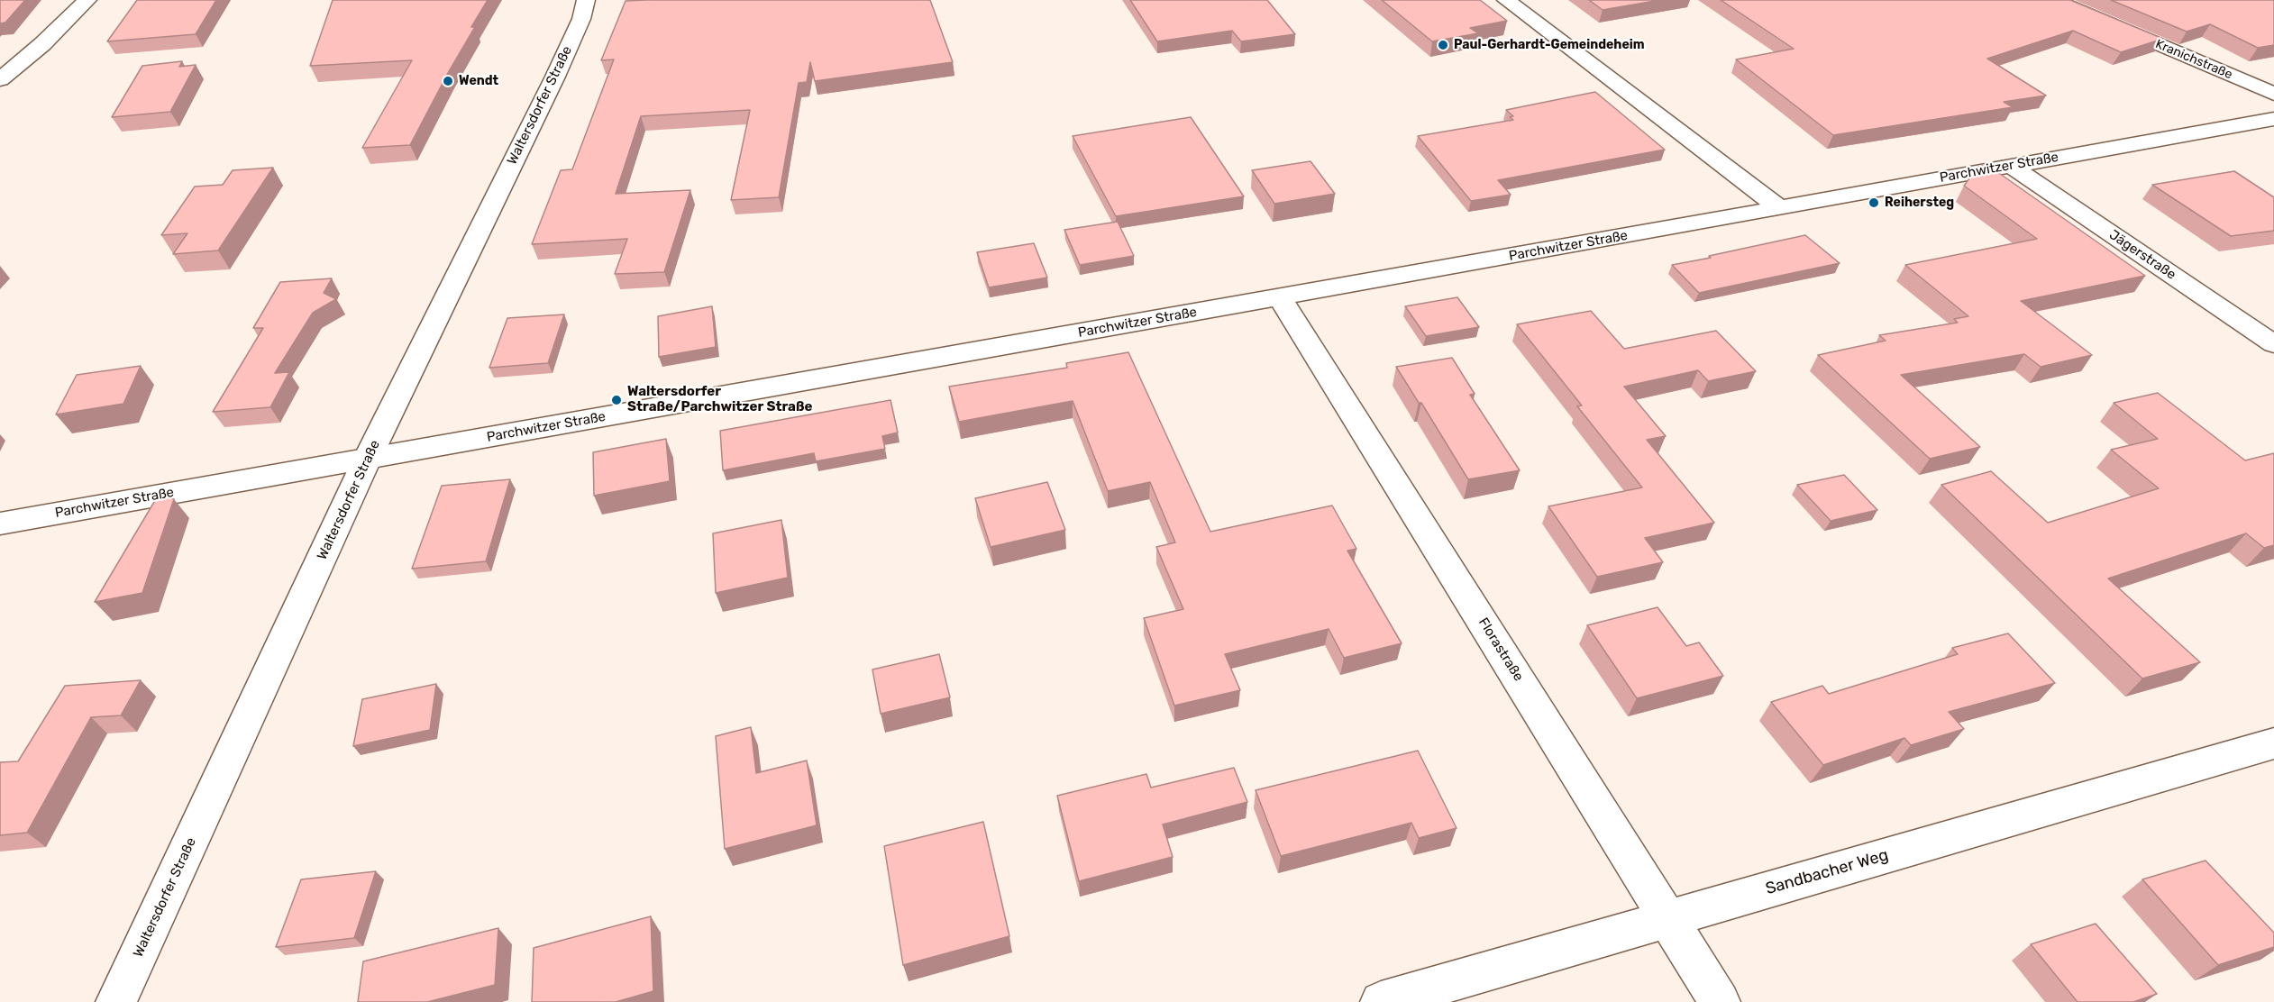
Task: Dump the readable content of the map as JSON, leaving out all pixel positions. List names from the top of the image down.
{
  "streets": {
    "street": [
      "Kranichstraße",
      "Waltersdorfer Straße",
      "Parchwitzer Straße",
      "Jägerstraße",
      "Florastraße",
      "Sandbacher Weg"
    ]
  },
  "crossings": [
    ["Waltersdorfer Straße", "Parchwitzer Straße"],
    ["Parchwitzer Straße", "Jägerstraße"],
    ["Parchwitzer Straße", "Florastraße"],
    ["Florastraße", "Sandbacher Weg"]
  ],
  "places": [
    "Paul-Gerhardt-Gemeindeheim",
    "Wendt",
    "Reihersteg",
    "Waltersdorfer Straße/Parchwitzer Straße"
  ]
}
